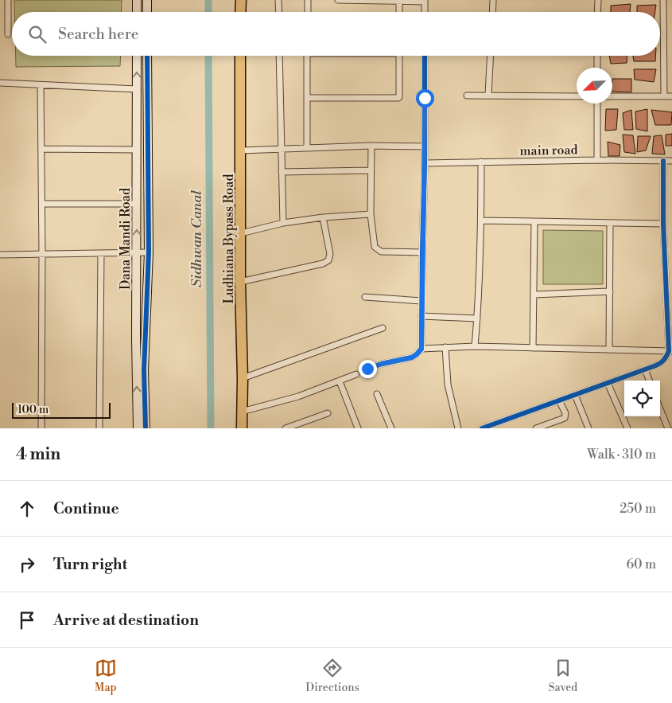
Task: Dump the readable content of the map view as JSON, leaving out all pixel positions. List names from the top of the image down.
{
  "streets": {
    "highway": ["Ludhiana Bypass Road"],
    "street": ["main road", "Dana Mandi Road"]
  },
  "water": ["Sidhwan Canal"],
  "scale_bar": "100 m",
  "north": "bottom left",
  "page": {
    "search": "Search here",
    "scale": "100 m",
    "heading": ["4 min", "Walk · 310 m"],
    "list": [
      ["Continue", "250 m"],
      ["Turn right", "60 m"],
      "Arrive at destination"
    ],
    "nav": ["Map", "Directions", "Saved"]
  }
}
